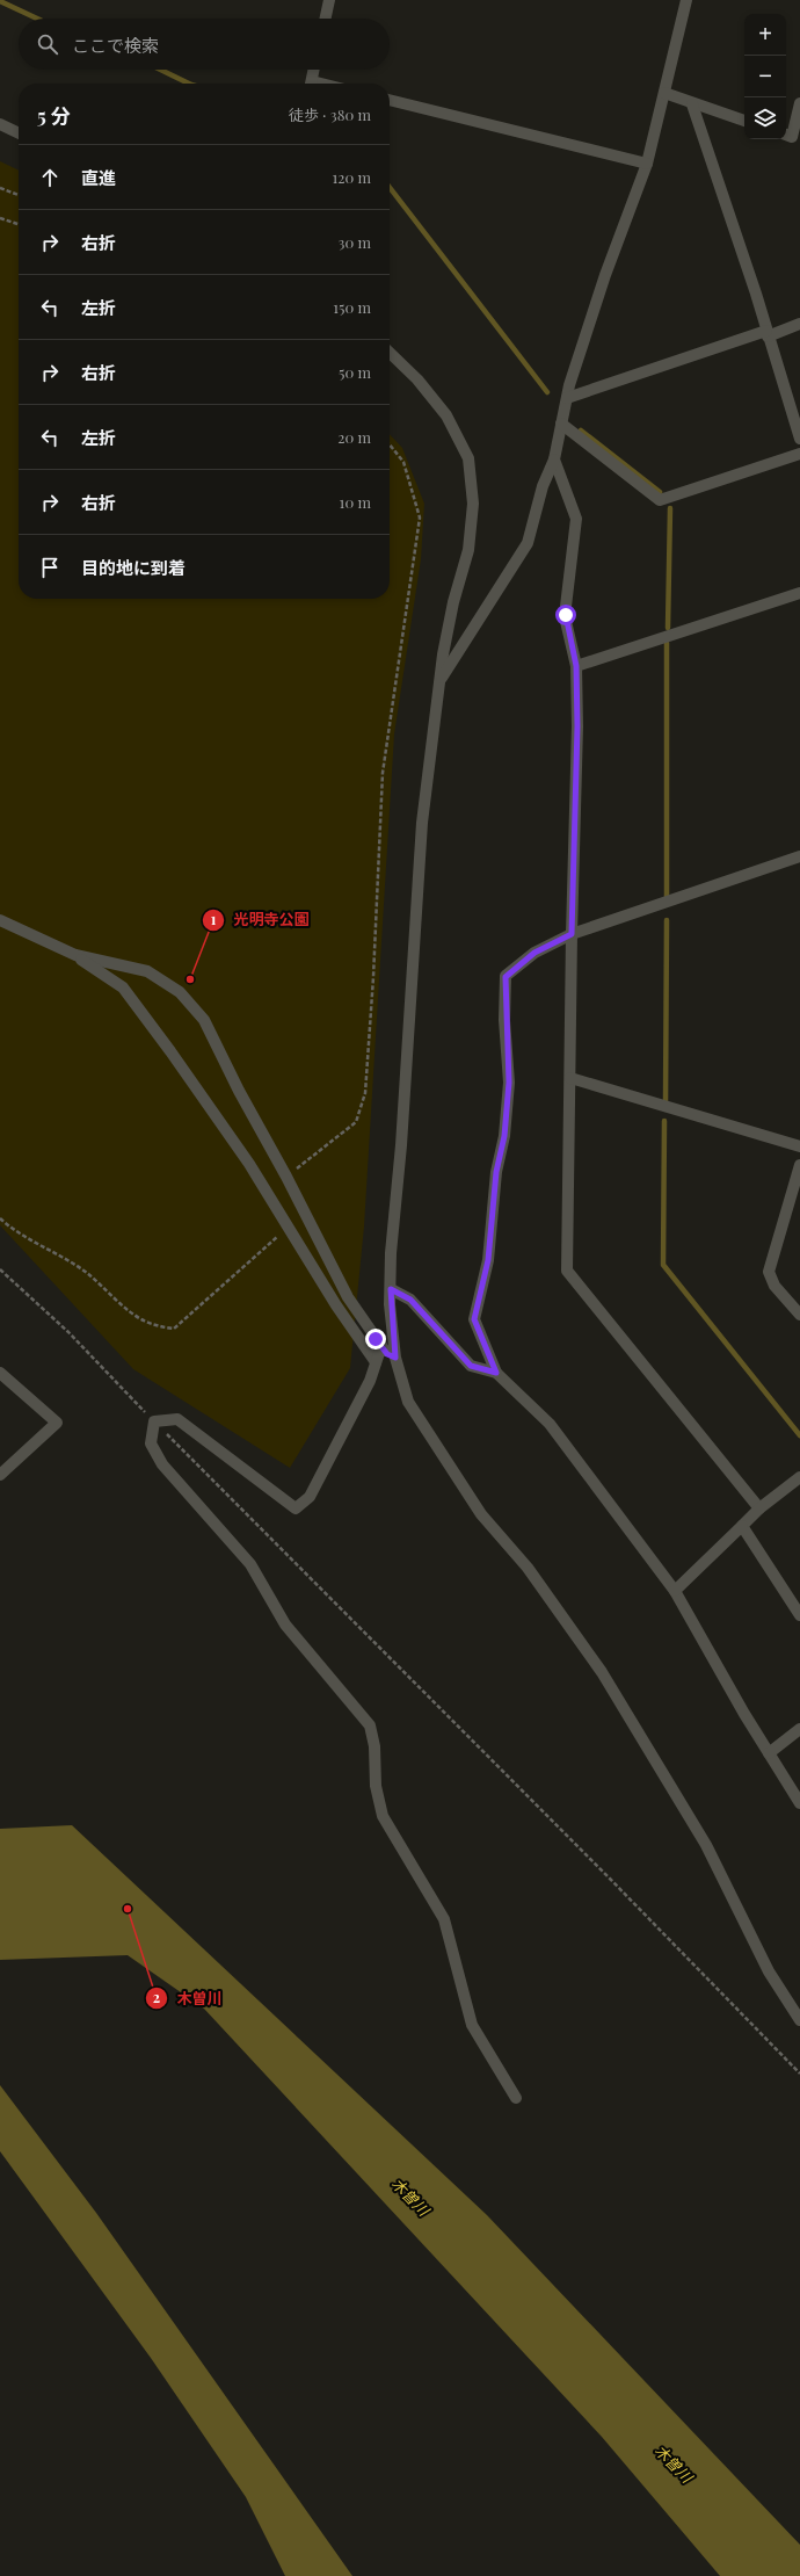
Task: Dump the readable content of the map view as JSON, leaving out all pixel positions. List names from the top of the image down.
{
  "water": ["木曽川"],
  "places": ["光明寺公園", "木曽川"],
  "page": {
    "map_buttons": ["+", "−"],
    "search": "ここで検索",
    "heading": ["5 分", "徒歩 · 380 m"],
    "list": [
      ["直進", "120 m"],
      ["右折", "30 m"],
      ["左折", "150 m"],
      ["右折", "50 m"],
      ["左折", "20 m"],
      ["右折", "10 m"],
      "目的地に到着"
    ]
  }
}
